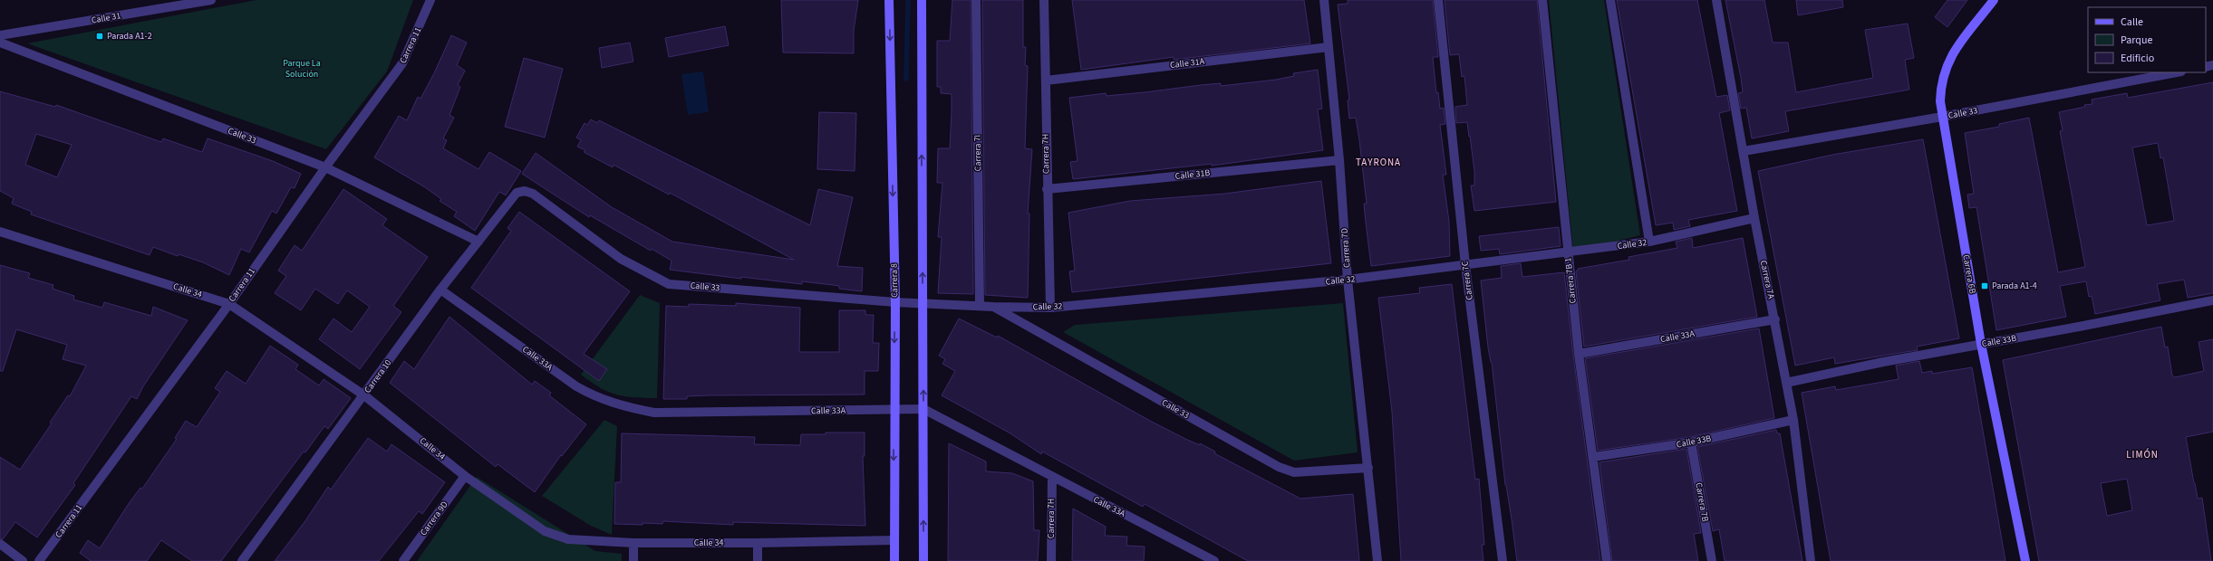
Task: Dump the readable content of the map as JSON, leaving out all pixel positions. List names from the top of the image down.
{
  "streets": {
    "street": [
      "Calle 31",
      "Carrera 11",
      "Calle 31A",
      "Calle 33",
      "Carrera 7I",
      "Carrera 7H",
      "Calle 31B",
      "Calle 32",
      "Carrera 7D",
      "Carrera 6B",
      "Carrera 7A",
      "Carrera 8",
      "Carrera 7C",
      "Carrera 7B 1",
      "Calle 34",
      "Calle 33A",
      "Calle 33B",
      "Carrera 10",
      "Carrera 7B",
      "Carrera 9D"
    ]
  },
  "crossings": [
    ["Carrera 11", "Calle 33"],
    ["Carrera 11", "Calle 34"],
    ["Calle 31A", "Carrera 7H"],
    ["Calle 31A", "Carrera 7D"],
    ["Calle 33", "Calle 32"],
    ["Calle 33", "Carrera 7D"],
    ["Calle 33", "Carrera 6B"],
    ["Calle 33", "Carrera 7A"],
    ["Calle 33", "Carrera 8"],
    ["Calle 33", "Carrera 10"],
    ["Carrera 7I", "Calle 32"],
    ["Carrera 7H", "Calle 31B"],
    ["Carrera 7H", "Calle 32"],
    ["Carrera 7H", "Calle 33A"],
    ["Calle 31B", "Carrera 7D"],
    ["Calle 32", "Carrera 7D"],
    ["Calle 32", "Carrera 7A"],
    ["Calle 32", "Carrera 7C"],
    ["Calle 32", "Carrera 7B 1"],
    ["Carrera 6B", "Calle 33B"],
    ["Carrera 7A", "Calle 33A"],
    ["Carrera 7A", "Calle 33B"],
    ["Carrera 8", "Calle 34"],
    ["Carrera 8", "Calle 33A"],
    ["Carrera 7B 1", "Calle 33A"],
    ["Carrera 7B 1", "Calle 33B"],
    ["Calle 34", "Carrera 10"],
    ["Calle 34", "Carrera 9D"],
    ["Calle 33A", "Carrera 10"],
    ["Calle 33B", "Carrera 7B"]
  ],
  "districts": ["TAYRONA", "LIMÓN"],
  "parks": ["Parque La Solución"],
  "places": {
    "transit": ["Parada A1-2", "Parada A1-4"]
  },
  "legend": ["Calle", "Parque", "Edificio"]
}
